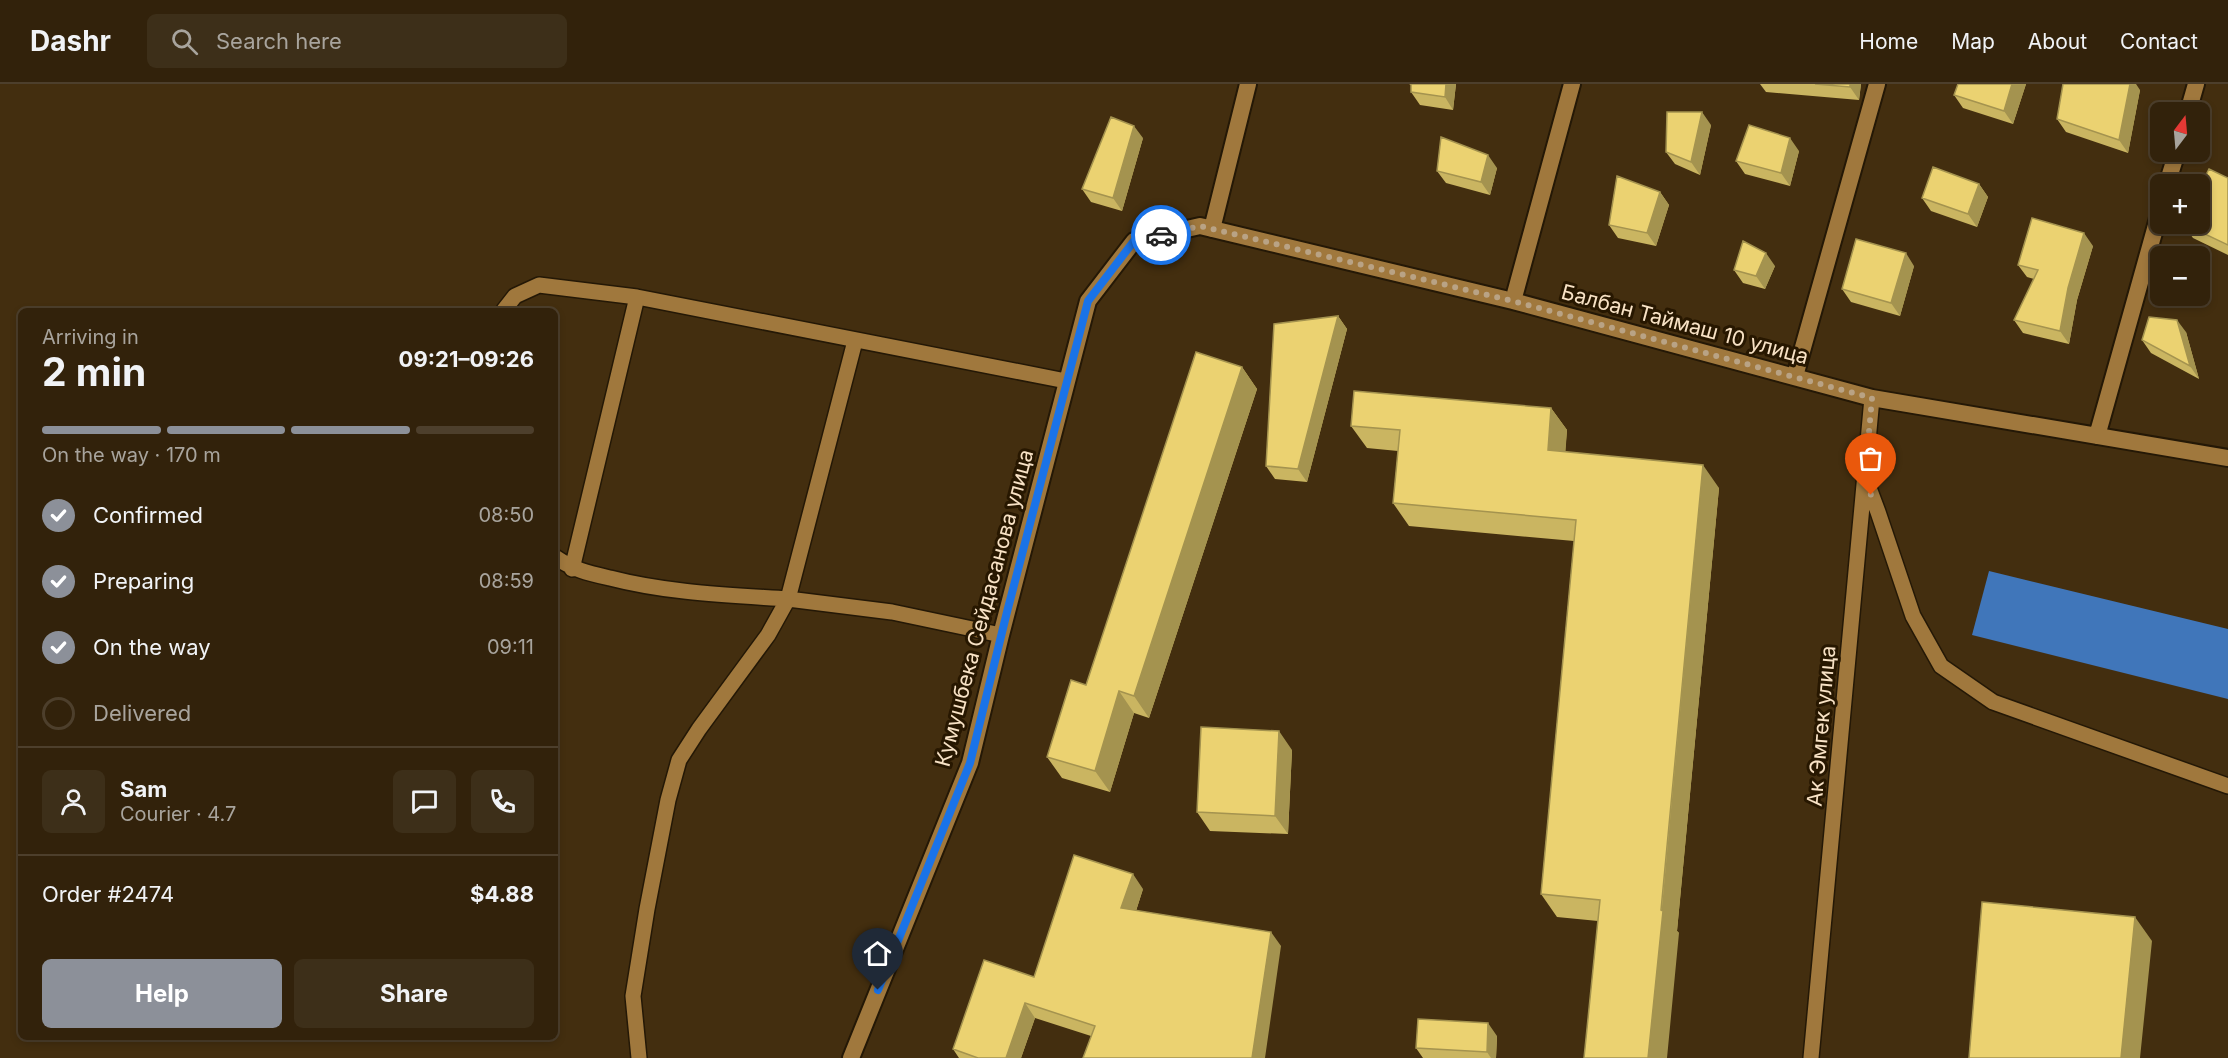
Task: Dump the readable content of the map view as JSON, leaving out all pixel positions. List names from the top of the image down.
{
  "streets": {
    "street": ["Балбан Таймаш 10 улица", "Кумушбека Сейдасанова улица"],
    "lane": ["Ак Эмгек улица"]
  },
  "crossings": [
    ["Балбан Таймаш 10 улица", "Кумушбека Сейдасанова улица"],
    ["Балбан Таймаш 10 улица", "Ак Эмгек улица"]
  ],
  "north": "top",
  "page": {
    "header": "Dashr",
    "search": "Search here",
    "nav": [
      "Home",
      "Map",
      "About",
      "Contact"
    ],
    "map_buttons": ["+", "−"],
    "heading": ["2 min", "Arriving in", "09:21–09:26"],
    "panel": [
      "Sam",
      "Courier · 4.7",
      "Order #2474",
      "$4.88"
    ],
    "bar": "On the way · 170 m",
    "list": [
      ["Confirmed", "08:50"],
      ["Preparing", "08:59"],
      ["On the way", "09:11"],
      "Delivered"
    ],
    "buttons": ["Help", "Share"]
  }
}
